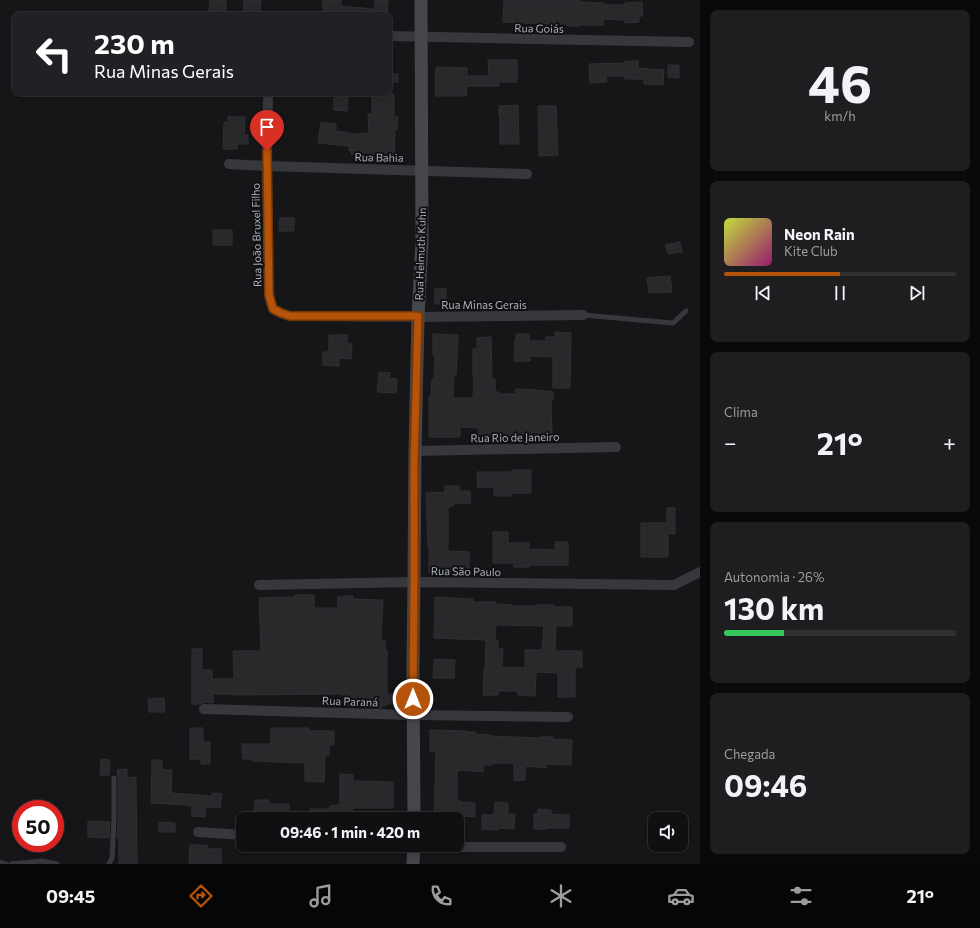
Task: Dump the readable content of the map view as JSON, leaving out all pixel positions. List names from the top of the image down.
{
  "streets": {
    "main road": ["Rua Helmuth Kuhn"],
    "street": [
      "Rua Goiás",
      "Rua Bahia",
      "Rua João Bruxel Filho",
      "Rua Minas Gerais",
      "Rua Rio de Janeiro",
      "Rua São Paulo",
      "Rua Paraná"
    ]
  },
  "crossings": [
    ["Rua Goiás", "Rua Helmuth Kuhn"],
    ["Rua Bahia", "Rua João Bruxel Filho"],
    ["Rua Bahia", "Rua Helmuth Kuhn"],
    ["Rua João Bruxel Filho", "Rua Minas Gerais"],
    ["Rua Helmuth Kuhn", "Rua Minas Gerais"],
    ["Rua Helmuth Kuhn", "Rua Rio de Janeiro"],
    ["Rua Helmuth Kuhn", "Rua São Paulo"],
    ["Rua Helmuth Kuhn", "Rua Paraná"]
  ],
  "page": {
    "tile": [
      ["46", "km/h"],
      "Clima",
      ["Autonomia · 26%", "130 km"],
      ["Chegada", "09:46"]
    ],
    "turn": ["230 m", "Rua Minas Gerais"],
    "song": ["Neon Rain", "Kite Club"],
    "heat": ["−", "21°", "+"],
    "limit": "50",
    "trip": "09:46 · 1 min · 420 m",
    "tabs": ["09:45", "21°"]
  }
}
